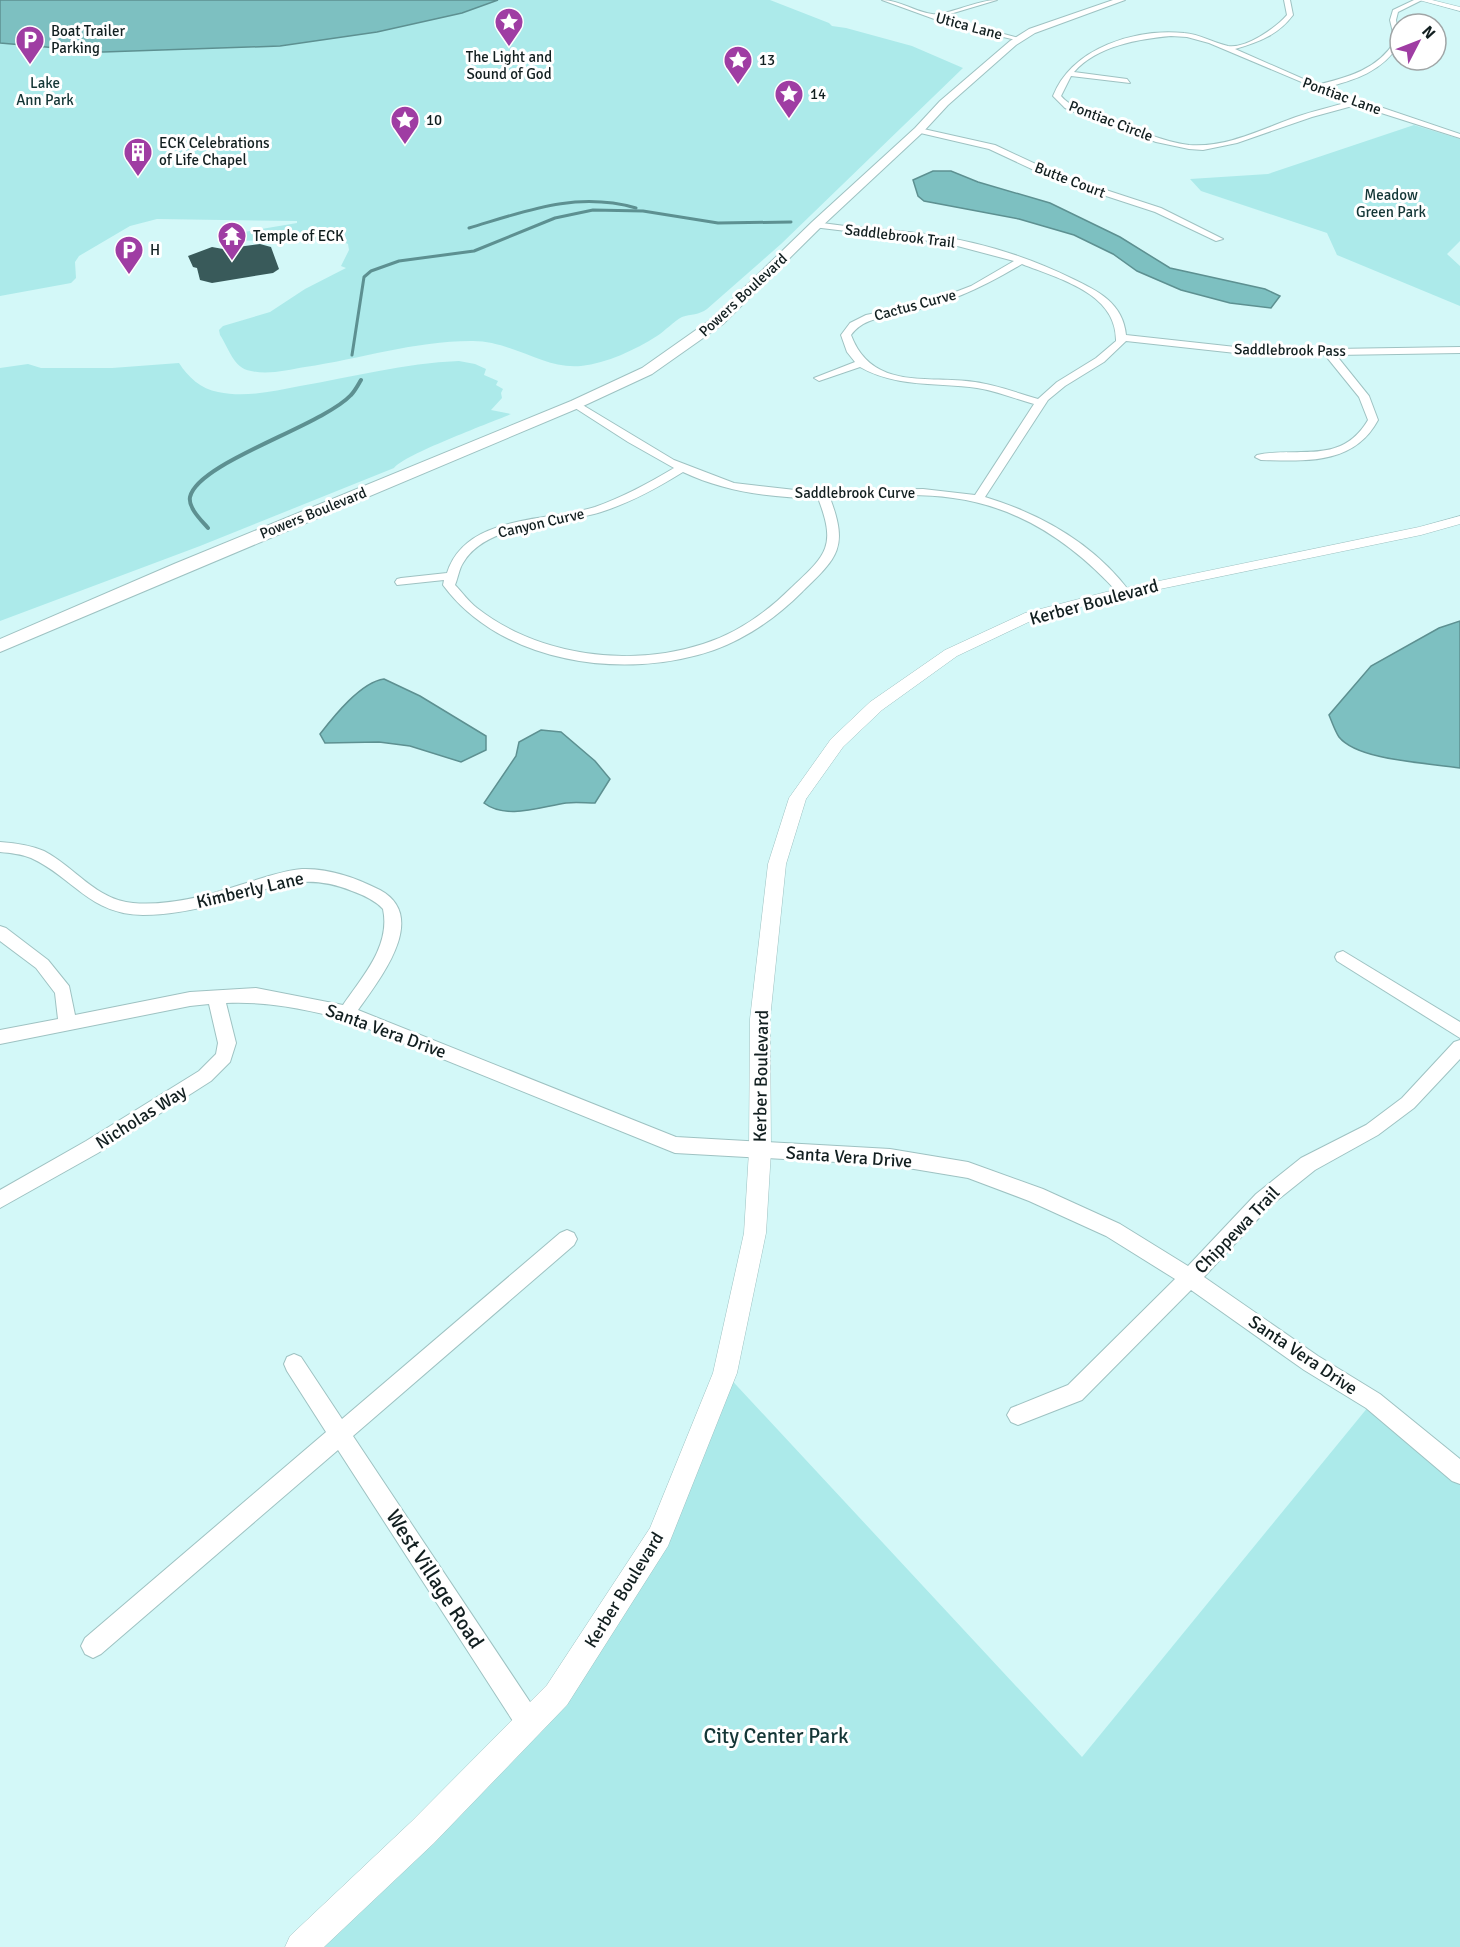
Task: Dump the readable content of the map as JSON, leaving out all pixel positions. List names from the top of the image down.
{
  "streets": {
    "main road": ["Powers Boulevard"],
    "street": [
      "Utica Lane",
      "Pontiac Lane",
      "Pontiac Circle",
      "Butte Court",
      "Saddlebrook Trail",
      "Cactus Curve",
      "Saddlebrook Pass",
      "Saddlebrook Curve",
      "Canyon Curve",
      "Kerber Boulevard",
      "Kimberly Lane",
      "Santa Vera Drive",
      "Nicholas Way",
      "Chippewa Trail",
      "West Village Road"
    ]
  },
  "crossings": [
    ["Utica Lane", "Powers Boulevard"],
    ["Pontiac Lane", "Pontiac Circle"],
    ["Butte Court", "Powers Boulevard"],
    ["Saddlebrook Trail", "Powers Boulevard"],
    ["Saddlebrook Trail", "Cactus Curve"],
    ["Saddlebrook Trail", "Saddlebrook Pass"],
    ["Powers Boulevard", "Saddlebrook Curve"],
    ["Saddlebrook Curve", "Canyon Curve"],
    ["Saddlebrook Curve", "Kerber Boulevard"],
    ["Kerber Boulevard", "Santa Vera Drive"],
    ["Kerber Boulevard", "West Village Road"],
    ["Kimberly Lane", "Santa Vera Drive"],
    ["Santa Vera Drive", "Nicholas Way"],
    ["Santa Vera Drive", "Chippewa Trail"]
  ],
  "parks": ["Lake Ann Park", "Meadow Green Park", "City Center Park"],
  "places": {
    "place": [
      "The Light and Sound of God",
      "13",
      "14",
      "10"
    ],
    "parking": ["Boat Trailer Parking", "H"],
    "building": ["ECK Celebrations of Life Chapel"],
    "temple": ["Temple of ECK"]
  },
  "north": "top right"
}
